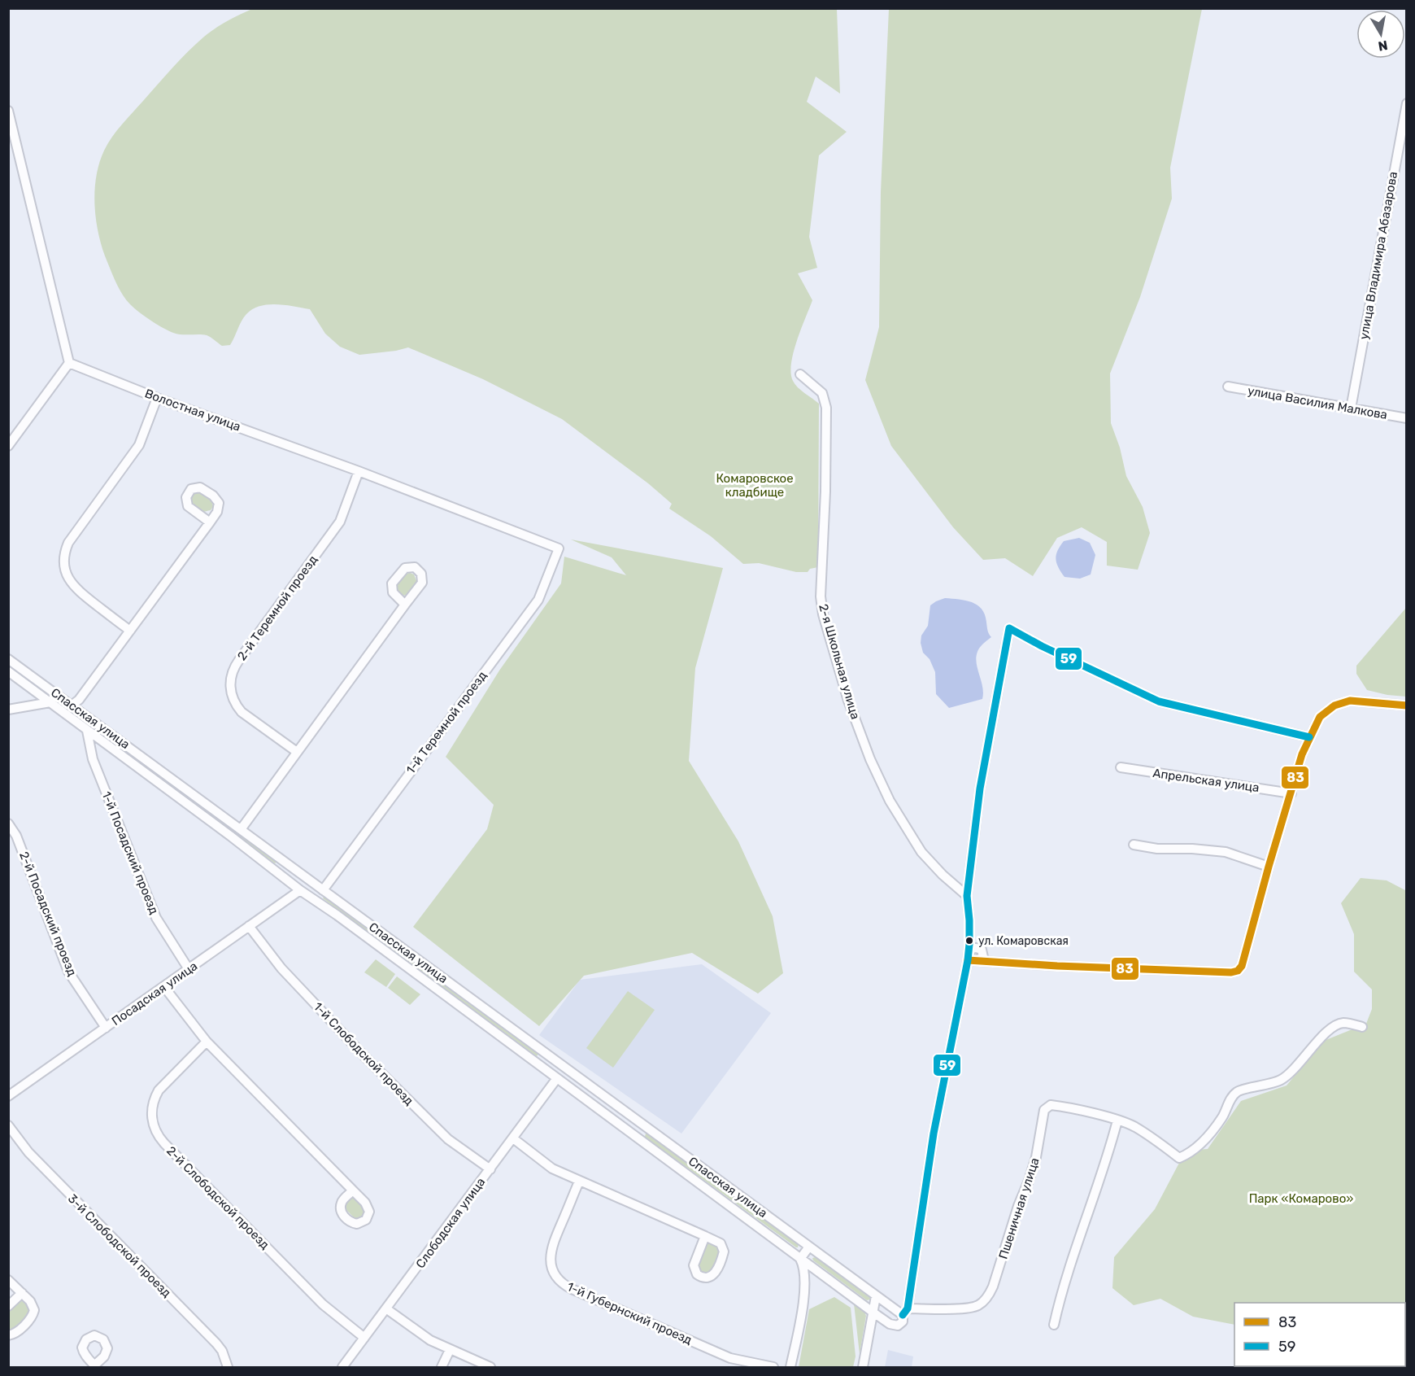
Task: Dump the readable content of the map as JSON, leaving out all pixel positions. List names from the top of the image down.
{
  "streets": {
    "street": [
      "улица Владимира Абазарова",
      "улица Василия Малкова",
      "Волостная улица",
      "2-й Теремной проезд",
      "2-я Школьная улица",
      "Спасская улица",
      "1-й Теремной проезд",
      "Апрельская улица",
      "1-й Посадский проезд",
      "2-й Посадский проезд",
      "Посадская улица",
      "1-й Слободской проезд",
      "2-й Слободской проезд",
      "Пшеничная улица",
      "Слободская улица",
      "3-й Слободской проезд",
      "1-й Губернский проезд"
    ]
  },
  "crossings": [
    ["улица Владимира Абазарова", "улица Василия Малкова"],
    ["Волостная улица", "2-й Теремной проезд"],
    ["Волостная улица", "1-й Теремной проезд"],
    ["Спасская улица", "1-й Теремной проезд"],
    ["Спасская улица", "1-й Посадский проезд"],
    ["Спасская улица", "Посадская улица"],
    ["Спасская улица", "Пшеничная улица"],
    ["Спасская улица", "Слободская улица"],
    ["1-й Посадский проезд", "Посадская улица"],
    ["2-й Посадский проезд", "Посадская улица"],
    ["Посадская улица", "1-й Слободской проезд"],
    ["1-й Слободской проезд", "Слободская улица"],
    ["2-й Слободской проезд", "Слободская улица"]
  ],
  "parks": ["Комаровское кладбище", "Парк «Комарово»"],
  "places": ["ул. Комаровская"],
  "lines": ["transit line 59", "transit line 83"],
  "legend": ["83", "59"],
  "north": "bottom"
}
